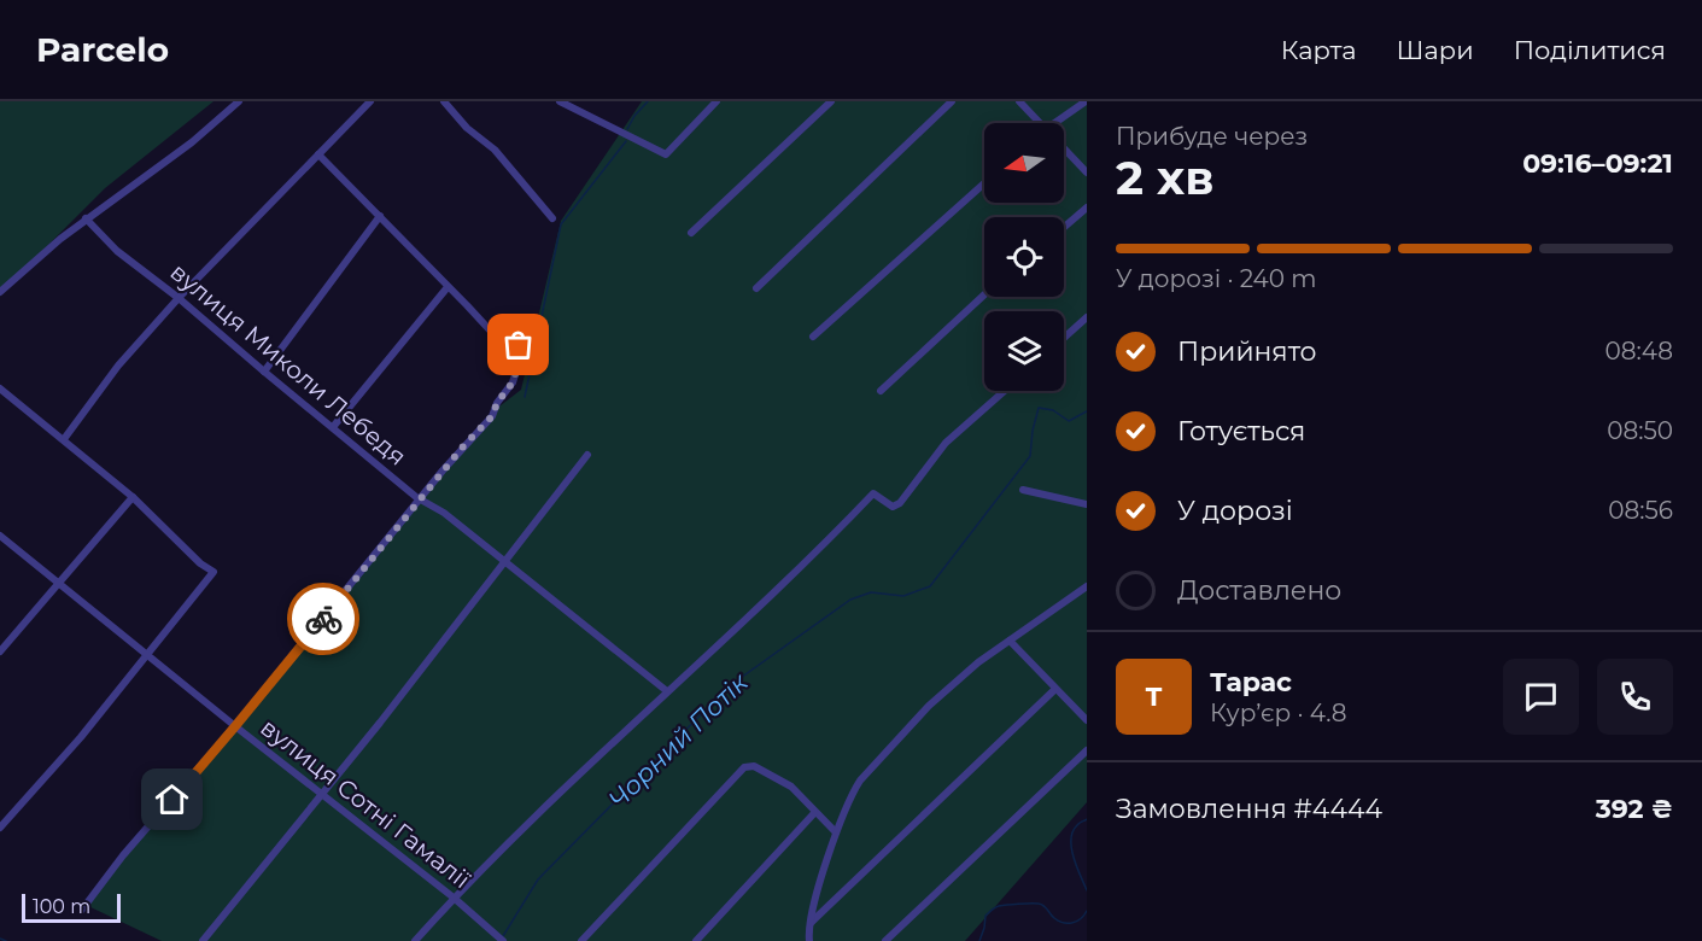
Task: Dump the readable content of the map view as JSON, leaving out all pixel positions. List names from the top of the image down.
{
  "streets": {
    "street": ["вулиця Миколи Лебедя", "вулиця Сотні Гамалії"]
  },
  "water": ["Чорний Потік"],
  "scale_bar": "100 m",
  "north": "left",
  "page": {
    "header": "Parcelo",
    "nav": ["Карта", "Шари", "Поділитися"],
    "heading": ["2 хв", "Прибуде через", "09:16–09:21"],
    "panel": [
      "Тарас",
      "Кур’єр · 4.8",
      "Замовлення #4444",
      "392 ₴"
    ],
    "bar": "У дорозі · 240 m",
    "list": [
      ["Прийнято", "08:48"],
      ["Готується", "08:50"],
      ["У дорозі", "08:56"],
      "Доставлено"
    ],
    "round": "Т",
    "scale": "100 m"
  }
}
